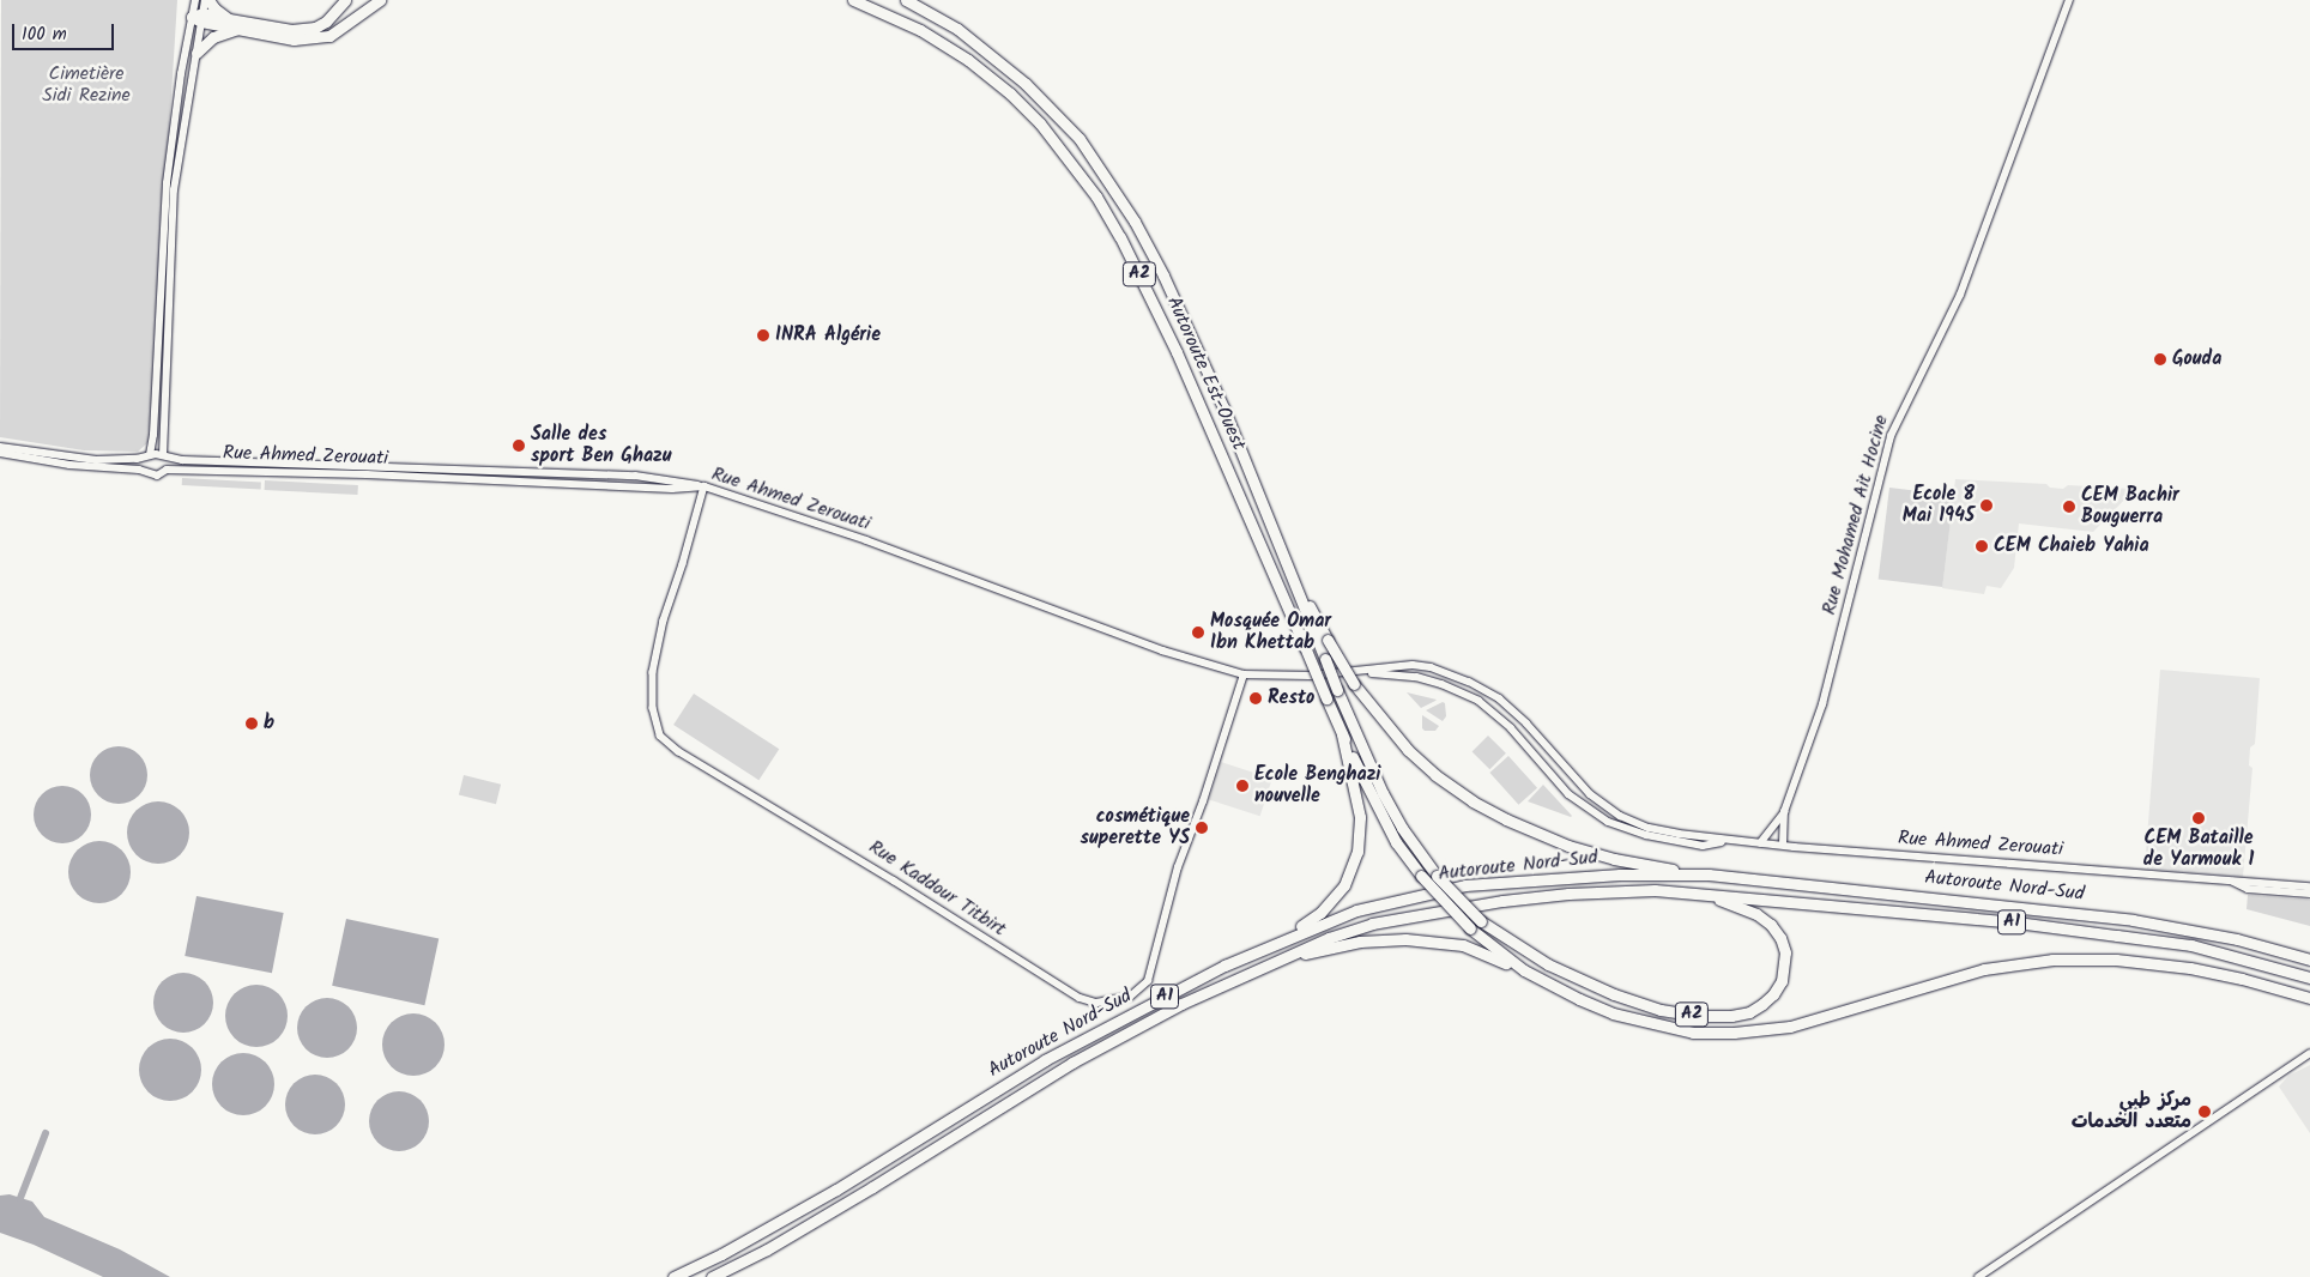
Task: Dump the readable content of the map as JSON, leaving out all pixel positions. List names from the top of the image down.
{
  "streets": {
    "highway": [
      "A2",
      "Autoroute Est-Ouest",
      "Autoroute Nord-Sud",
      "A1"
    ],
    "main road": ["Rue Ahmed Zerouati"],
    "street": ["Rue Mohamed Ait Hocine", "Rue Kaddour Titbirt"]
  },
  "crossings": [
    ["A2", "Autoroute Est-Ouest"],
    ["A2", "Autoroute Nord-Sud"],
    ["Autoroute Est-Ouest", "Autoroute Nord-Sud"],
    ["Rue Ahmed Zerouati", "Rue Kaddour Titbirt"]
  ],
  "parks": ["Cimetière Sidi Rezine"],
  "places": [
    "INRA Algérie",
    "Gouda",
    "Salle des sport Ben Ghazu",
    "Ecole 8 Mai 1945",
    "CEM Bachir Bouguerra",
    "CEM Chaieb Yahia",
    "Mosquée Omar Ibn Khettab",
    "Resto",
    "b",
    "Ecole Benghazi nouvelle",
    "CEM Bataille de Yarmouk 1",
    "cosmétique superette YS",
    "مركز طبي متعدد الخدمات"
  ],
  "scale_bar": "100 m"
}
